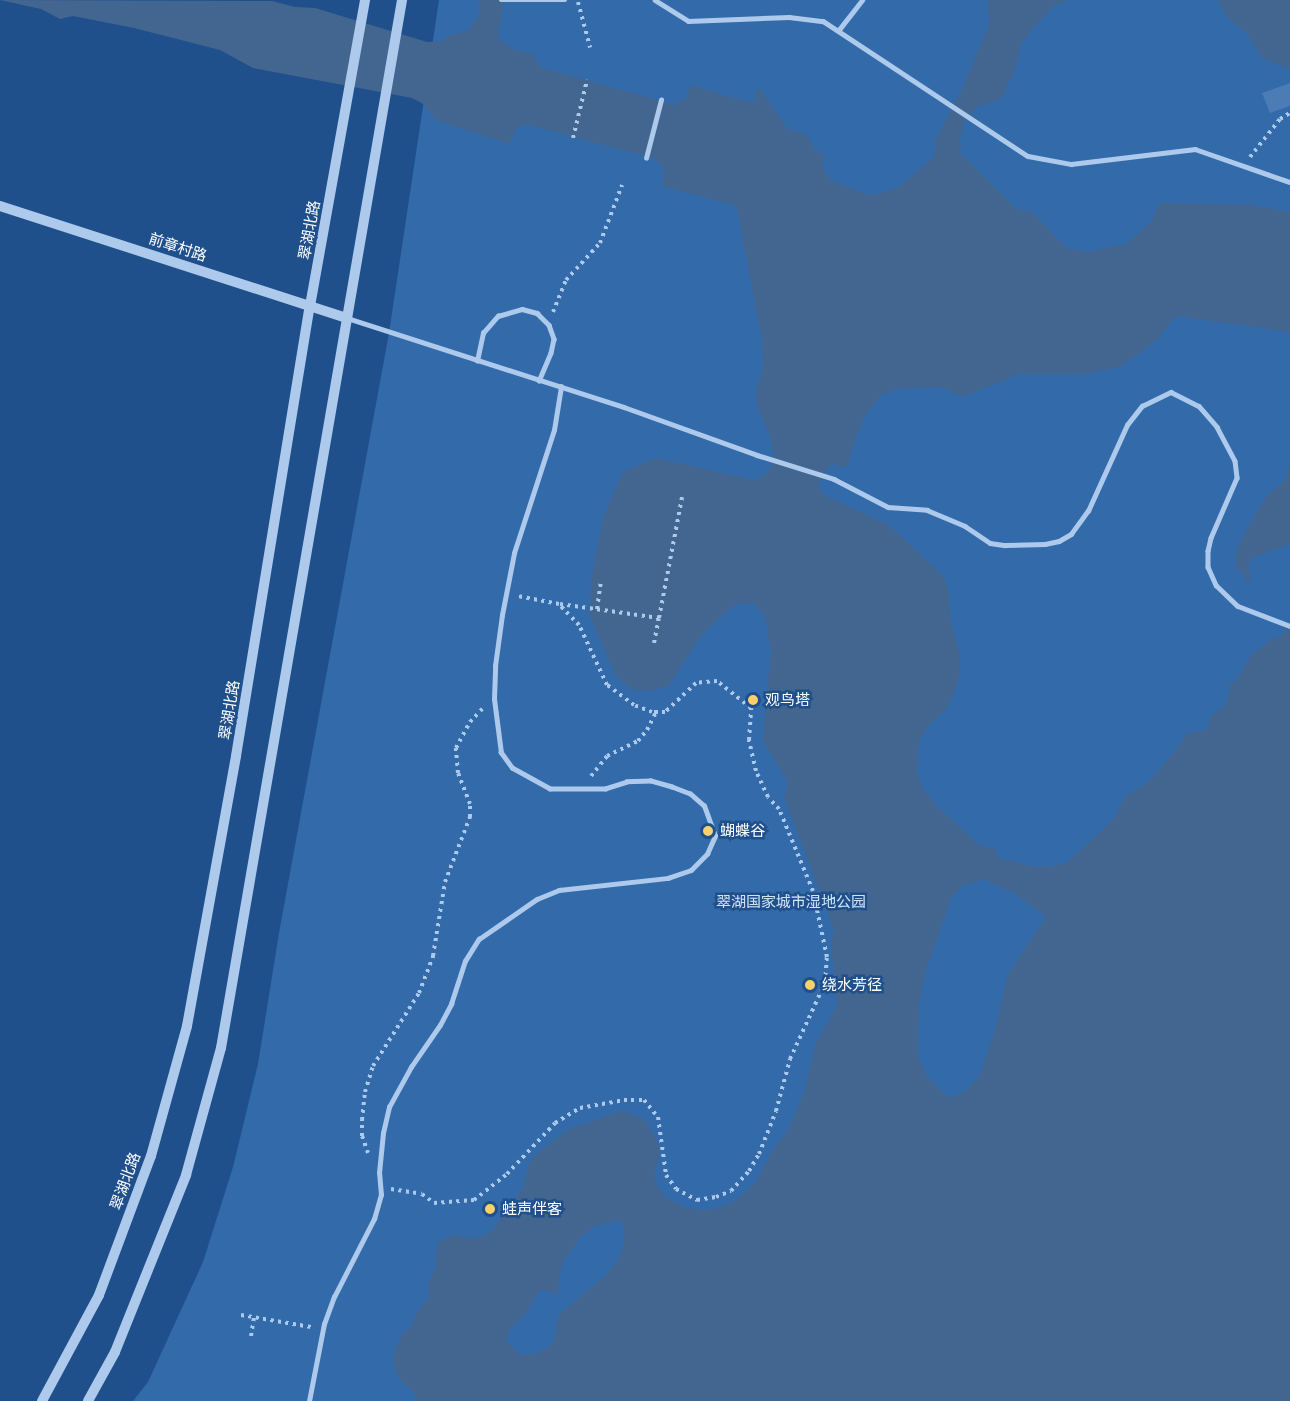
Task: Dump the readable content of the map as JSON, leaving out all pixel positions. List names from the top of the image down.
{
  "streets": {
    "street": ["翠湖北路", "前章村路"]
  },
  "crossings": [
    ["翠湖北路", "前章村路"]
  ],
  "parks": ["翠湖国家城市湿地公园"],
  "places": [
    "观鸟塔",
    "蝴蝶谷",
    "绕水芳径",
    "蛙声伴客"
  ]
}
